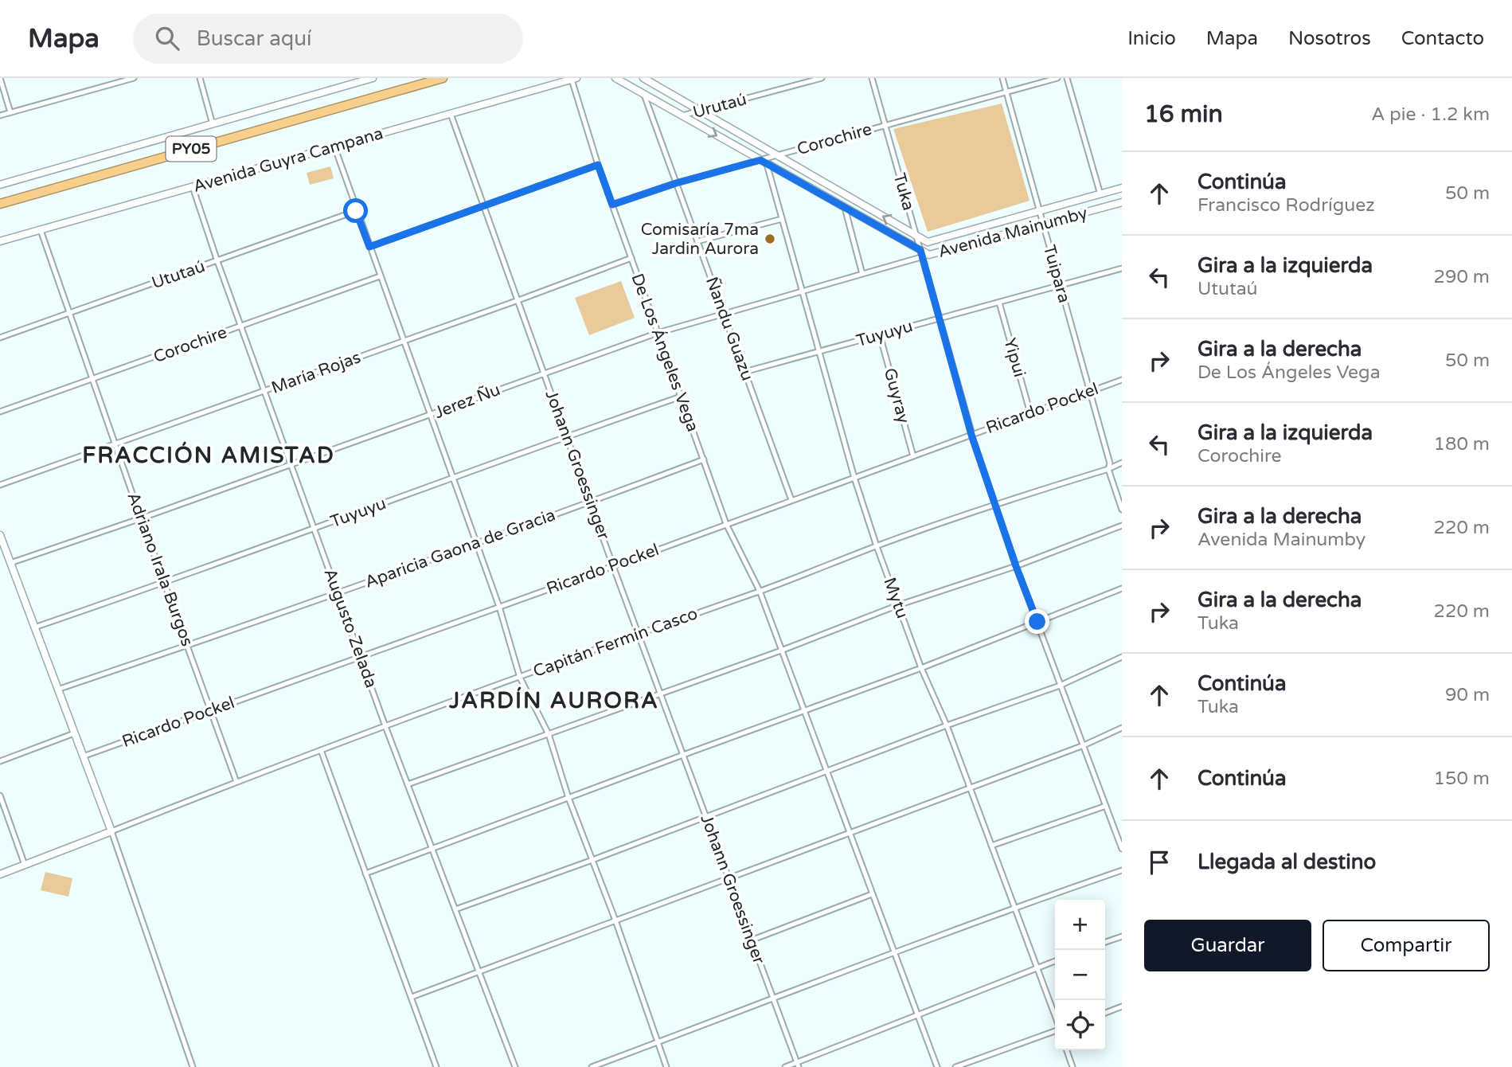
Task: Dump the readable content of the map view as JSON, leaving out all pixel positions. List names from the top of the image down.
{
  "streets": {
    "highway": ["PY05"],
    "street": [
      "Urutaú",
      "Corochire",
      "Avenida Guyra Campana",
      "Tuka",
      "Avenida Mainumby",
      "Tuipara",
      "Ututaú",
      "Ñandu Guazu",
      "Tuyuyu",
      "De Los Ángeles Vega",
      "Yipui",
      "María Rojas",
      "Guyray",
      "Jerez Ñu",
      "Ricardo Pockel",
      "Johann Groessinger",
      "Aparicia Gaona de Gracia",
      "Adriano Irala Burgos",
      "Mytu",
      "Augusto Zelada",
      "Capitán Fermín Casco"
    ]
  },
  "crossings": [
    ["Urutaú", "Avenida Mainumby"],
    ["Corochire", "Tuka"],
    ["Corochire", "Avenida Mainumby"],
    ["Corochire", "Tuipara"],
    ["Corochire", "Ñandu Guazu"],
    ["Corochire", "De Los Ángeles Vega"],
    ["Corochire", "Adriano Irala Burgos"],
    ["Corochire", "Mytu"],
    ["Corochire", "Augusto Zelada"],
    ["Avenida Guyra Campana", "De Los Ángeles Vega"],
    ["Avenida Guyra Campana", "Johann Groessinger"],
    ["Avenida Guyra Campana", "Adriano Irala Burgos"],
    ["Avenida Guyra Campana", "Augusto Zelada"],
    ["Tuka", "Avenida Mainumby"],
    ["Tuka", "Tuyuyu"],
    ["Tuka", "Jerez Ñu"],
    ["Tuka", "Ricardo Pockel"],
    ["Tuka", "Capitán Fermín Casco"],
    ["Avenida Mainumby", "Tuipara"],
    ["Avenida Mainumby", "Ñandu Guazu"],
    ["Avenida Mainumby", "Jerez Ñu"],
    ["Avenida Mainumby", "Mytu"],
    ["Tuipara", "Tuyuyu"],
    ["Tuipara", "Ricardo Pockel"],
    ["Tuipara", "Capitán Fermín Casco"],
    ["Ututaú", "Adriano Irala Burgos"],
    ["Ututaú", "Augusto Zelada"],
    ["Ñandu Guazu", "Tuyuyu"],
    ["Ñandu Guazu", "Jerez Ñu"],
    ["Ñandu Guazu", "Ricardo Pockel"],
    ["Tuyuyu", "De Los Ángeles Vega"],
    ["Tuyuyu", "Yipui"],
    ["Tuyuyu", "Guyray"],
    ["Tuyuyu", "Johann Groessinger"],
    ["Tuyuyu", "Adriano Irala Burgos"],
    ["Tuyuyu", "Mytu"],
    ["Tuyuyu", "Augusto Zelada"],
    ["De Los Ángeles Vega", "María Rojas"],
    ["De Los Ángeles Vega", "Jerez Ñu"],
    ["De Los Ángeles Vega", "Ricardo Pockel"],
    ["De Los Ángeles Vega", "Aparicia Gaona de Gracia"],
    ["De Los Ángeles Vega", "Capitán Fermín Casco"],
    ["Yipui", "Ricardo Pockel"],
    ["María Rojas", "Johann Groessinger"],
    ["María Rojas", "Adriano Irala Burgos"],
    ["María Rojas", "Augusto Zelada"],
    ["Guyray", "Ricardo Pockel"],
    ["Jerez Ñu", "Johann Groessinger"],
    ["Jerez Ñu", "Adriano Irala Burgos"],
    ["Jerez Ñu", "Mytu"],
    ["Jerez Ñu", "Augusto Zelada"],
    ["Ricardo Pockel", "Johann Groessinger"],
    ["Ricardo Pockel", "Adriano Irala Burgos"],
    ["Ricardo Pockel", "Mytu"],
    ["Ricardo Pockel", "Augusto Zelada"],
    ["Johann Groessinger", "Aparicia Gaona de Gracia"],
    ["Johann Groessinger", "Capitán Fermín Casco"],
    ["Aparicia Gaona de Gracia", "Adriano Irala Burgos"],
    ["Aparicia Gaona de Gracia", "Augusto Zelada"],
    ["Adriano Irala Burgos", "Capitán Fermín Casco"],
    ["Mytu", "Capitán Fermín Casco"],
    ["Augusto Zelada", "Capitán Fermín Casco"]
  ],
  "districts": ["FRACCIÓN AMISTAD", "JARDÍN AURORA"],
  "places": ["Comisaría 7ma Jardin Aurora"],
  "page": {
    "header": "Mapa",
    "search": "Buscar aquí",
    "nav": [
      "Inicio",
      "Mapa",
      "Nosotros",
      "Contacto"
    ],
    "heading": ["16 min", "A pie · 1.2 km"],
    "list": [
      ["Continúa", "Francisco Rodríguez", "50 m"],
      ["Gira a la izquierda", "Ututaú", "290 m"],
      ["Gira a la derecha", "De Los Ángeles Vega", "50 m"],
      ["Gira a la izquierda", "Corochire", "180 m"],
      ["Gira a la derecha", "Avenida Mainumby", "220 m"],
      ["Gira a la derecha", "Tuka", "220 m"],
      ["Continúa", "Tuka", "90 m"],
      ["Continúa", "150 m"],
      "Llegada al destino"
    ],
    "map_buttons": ["+", "−"],
    "buttons": ["Guardar", "Compartir"]
  }
}
